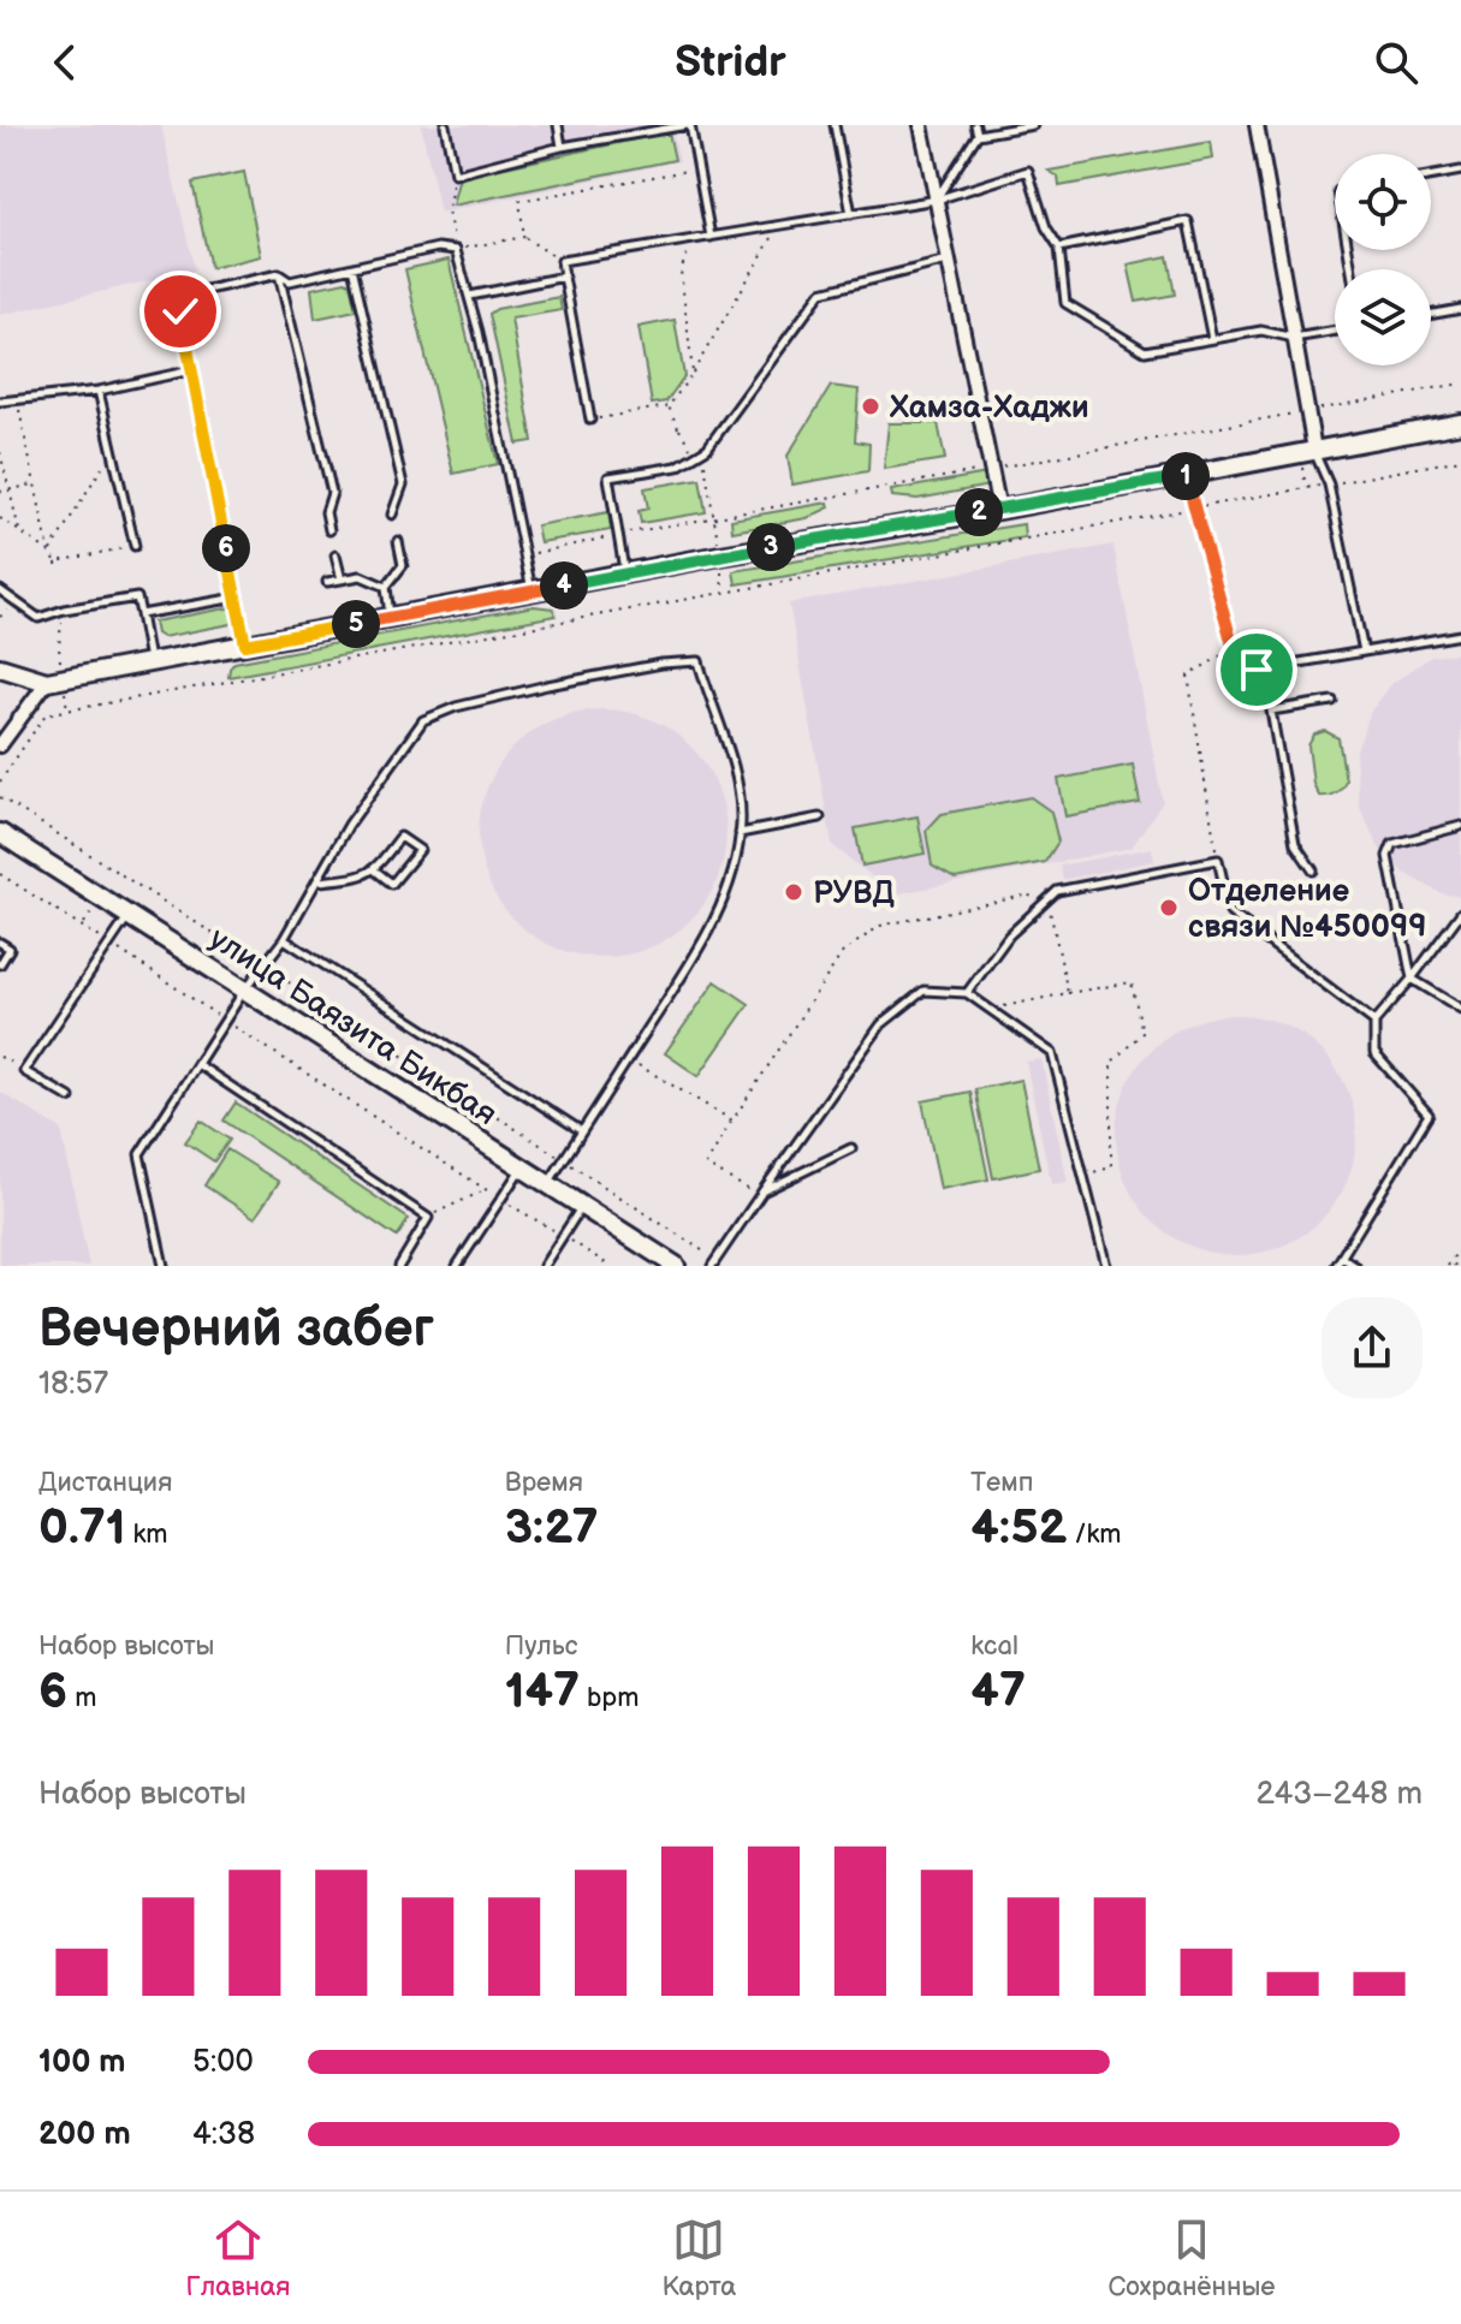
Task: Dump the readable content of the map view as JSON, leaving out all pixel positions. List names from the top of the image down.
{
  "streets": {
    "main road": ["улица Баязита Бикбая"]
  },
  "places": ["Хамза-Хаджи", "РУВД", "Отделение связи №450099"],
  "page": {
    "header": "Stridr",
    "pins": [
      "1",
      "2",
      "3",
      "6",
      "4",
      "5"
    ],
    "heading": ["Вечерний забег", "18:57"],
    "stats": [
      ["Дистанция", "0.71 km"],
      ["Время", "3:27"],
      ["Темп", "4:52 /km"],
      ["Набор высоты", "6 m"],
      ["Пульс", "147 bpm"],
      ["kcal", "47"]
    ],
    "chart": ["Набор высоты", "243–248 m"],
    "list": [
      {
        "name": "100 m",
        "note": "5:00"
      },
      {
        "name": "200 m",
        "note": "4:38"
      }
    ],
    "tabs": ["Главная", "Карта", "Сохранённые"]
  }
}
